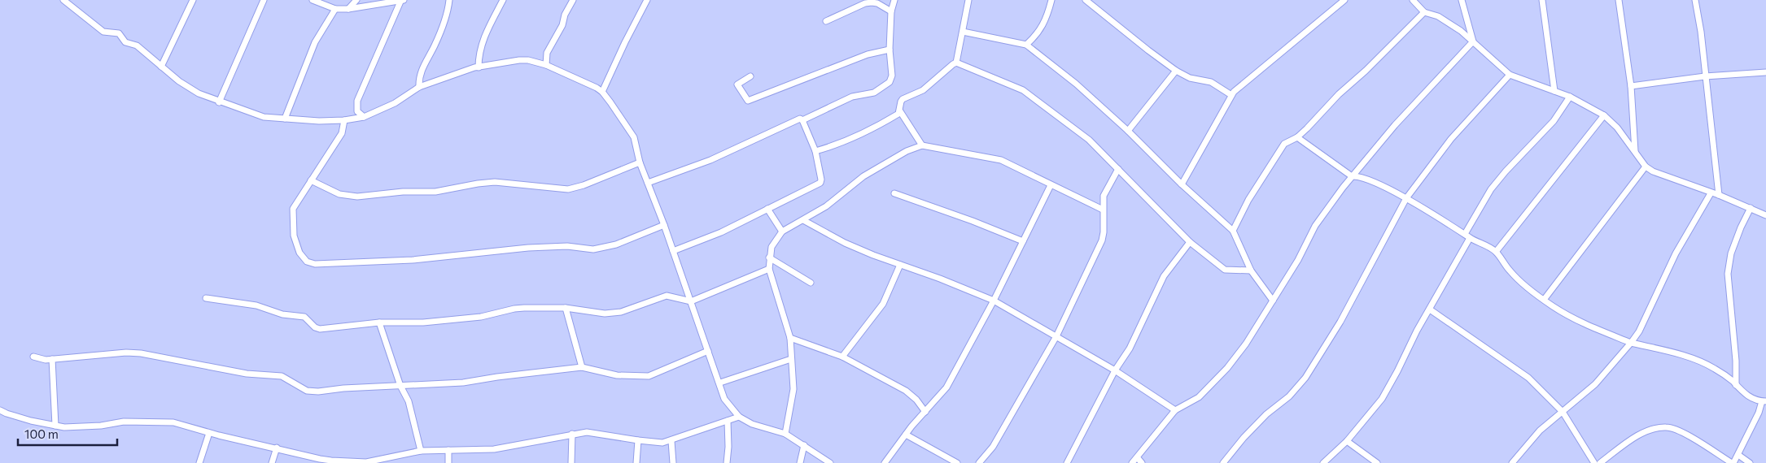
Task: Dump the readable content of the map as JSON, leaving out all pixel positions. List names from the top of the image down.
{
  "scale_bar": "100 m"
}
